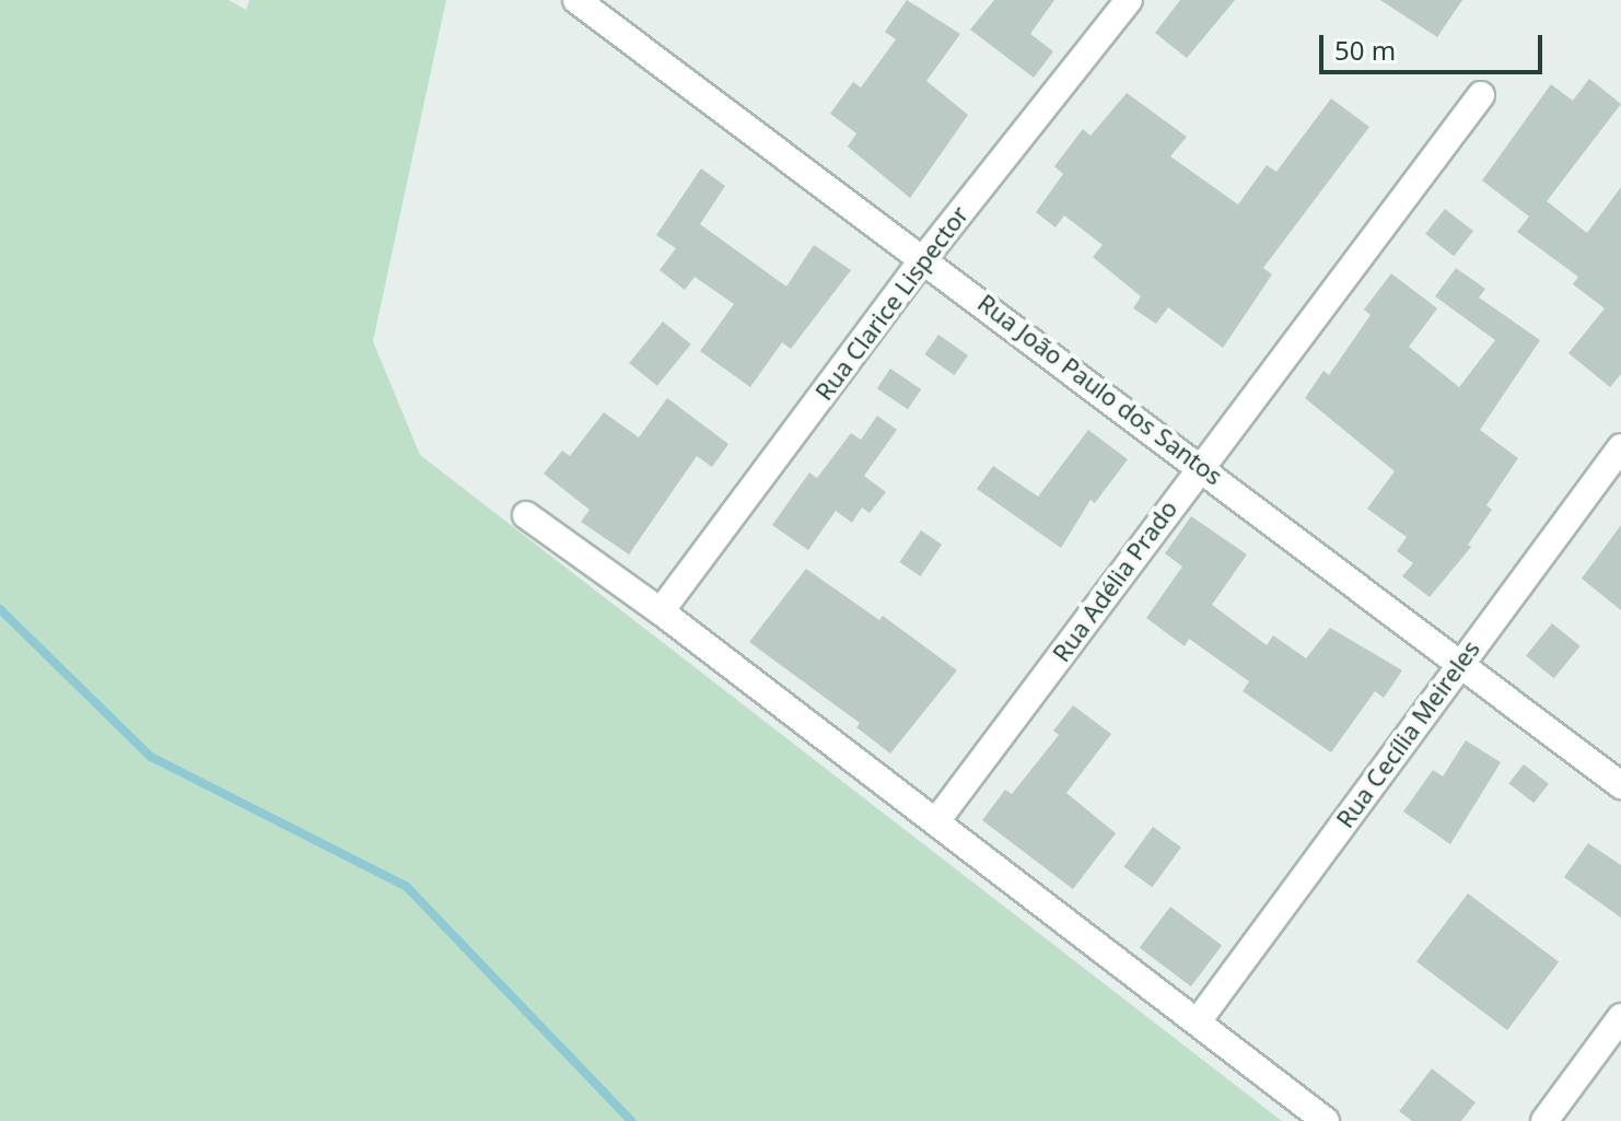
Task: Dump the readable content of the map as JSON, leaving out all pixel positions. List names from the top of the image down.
{
  "streets": {
    "street": [
      "Rua Clarice Lispector",
      "Rua João Paulo dos Santos",
      "Rua Adélia Prado",
      "Rua Cecília Meireles"
    ]
  },
  "crossings": [
    ["Rua Clarice Lispector", "Rua João Paulo dos Santos"],
    ["Rua João Paulo dos Santos", "Rua Adélia Prado"],
    ["Rua João Paulo dos Santos", "Rua Cecília Meireles"]
  ],
  "scale_bar": "50 m"
}
